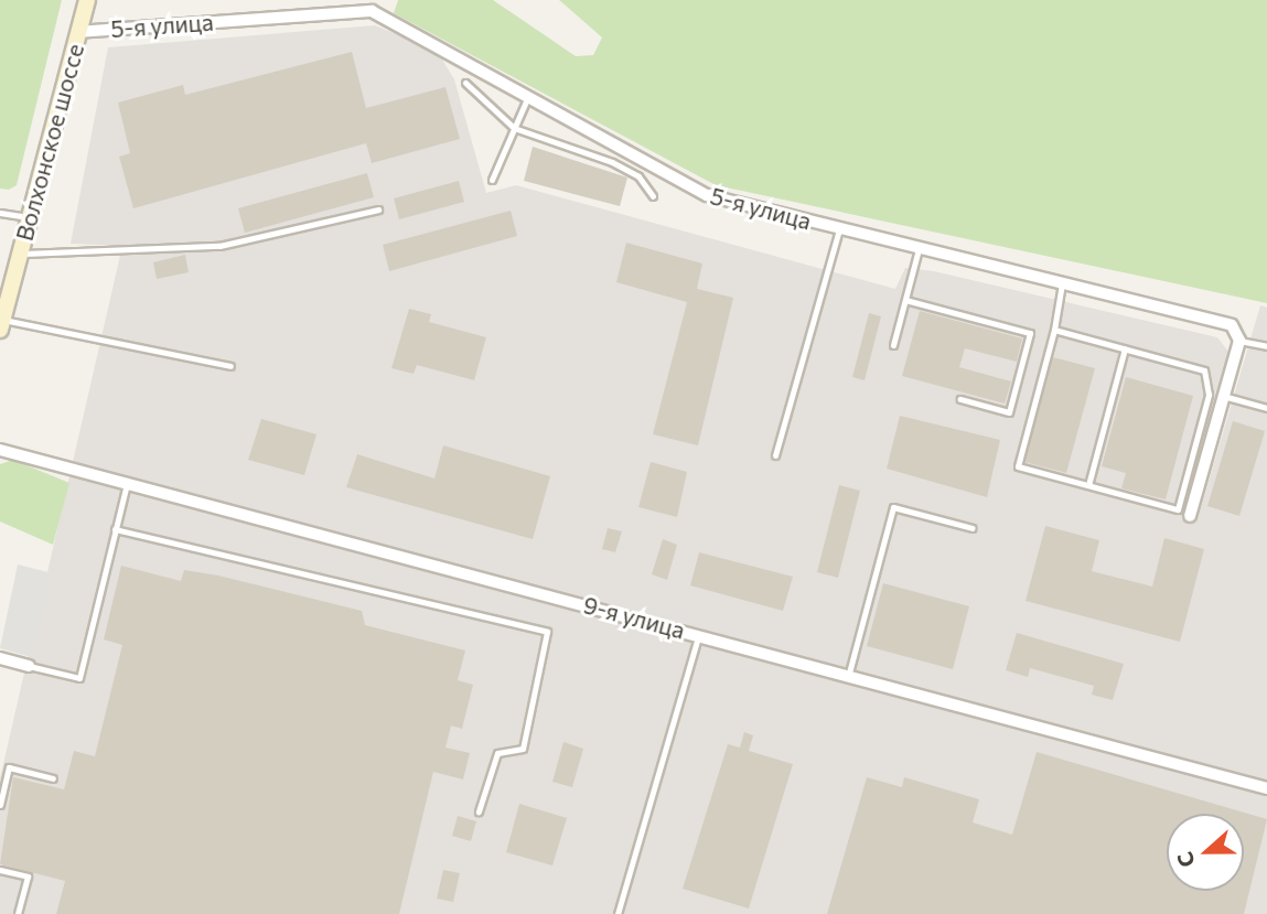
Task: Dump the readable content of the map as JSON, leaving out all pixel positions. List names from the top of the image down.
{
  "streets": {
    "main road": ["Волхонское шоссе"],
    "street": ["5-я улица", "9-я улица"]
  },
  "crossings": [
    ["5-я улица", "Волхонское шоссе"]
  ],
  "north": "left"
}
